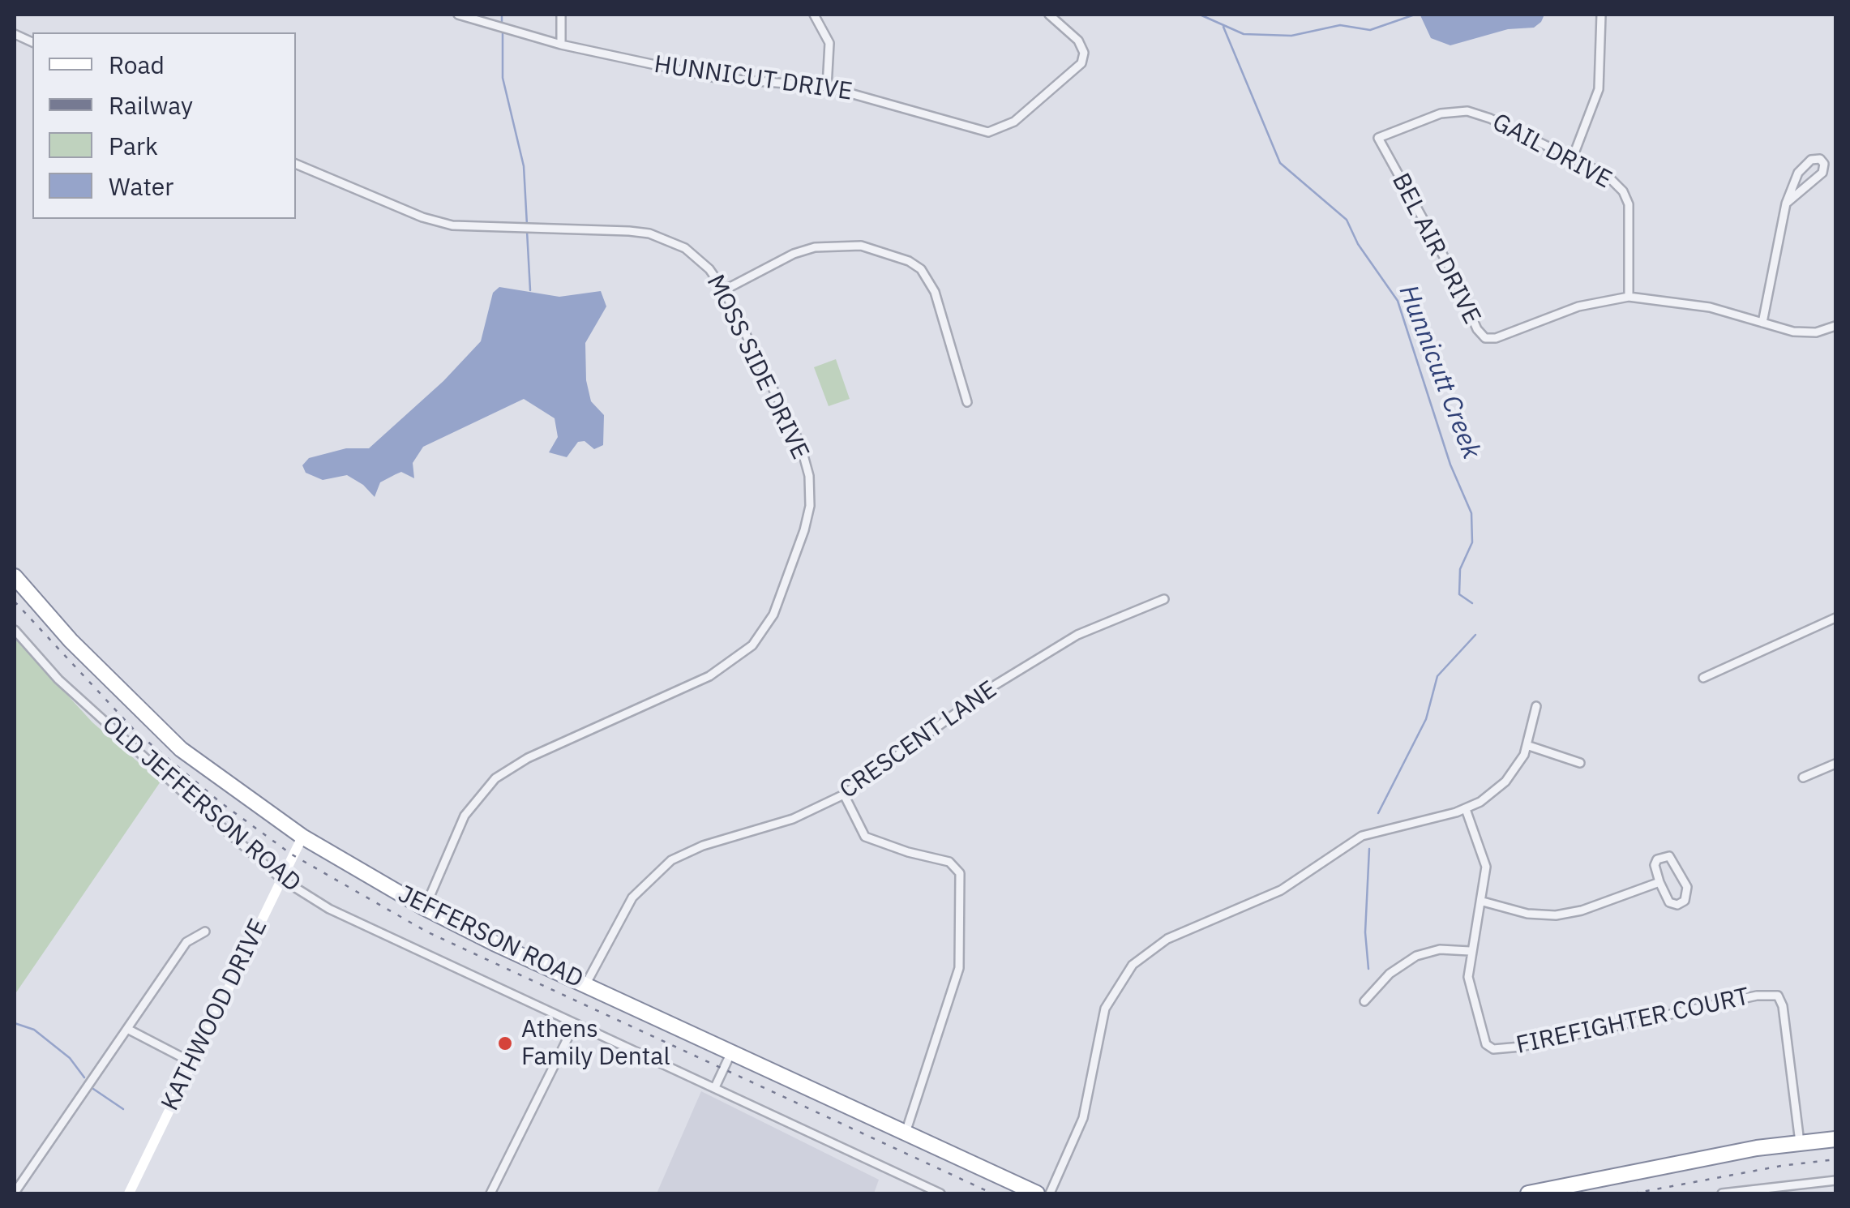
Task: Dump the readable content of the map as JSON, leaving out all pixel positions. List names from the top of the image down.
{
  "streets": {
    "highway": ["JEFFERSON ROAD"],
    "street": [
      "HUNNICUT DRIVE",
      "GAIL DRIVE",
      "BEL AIR DRIVE",
      "MOSS SIDE DRIVE",
      "CRESCENT LANE",
      "OLD JEFFERSON ROAD",
      "KATHWOOD DRIVE",
      "FIREFIGHTER COURT"
    ]
  },
  "crossings": [
    ["GAIL DRIVE", "BEL AIR DRIVE"],
    ["MOSS SIDE DRIVE", "JEFFERSON ROAD"],
    ["CRESCENT LANE", "JEFFERSON ROAD"],
    ["OLD JEFFERSON ROAD", "KATHWOOD DRIVE"],
    ["JEFFERSON ROAD", "KATHWOOD DRIVE"]
  ],
  "water": ["Hunnicutt Creek"],
  "places": ["Athens Family Dental"],
  "legend": [
    "Road",
    "Railway",
    "Park",
    "Water"
  ]
}
